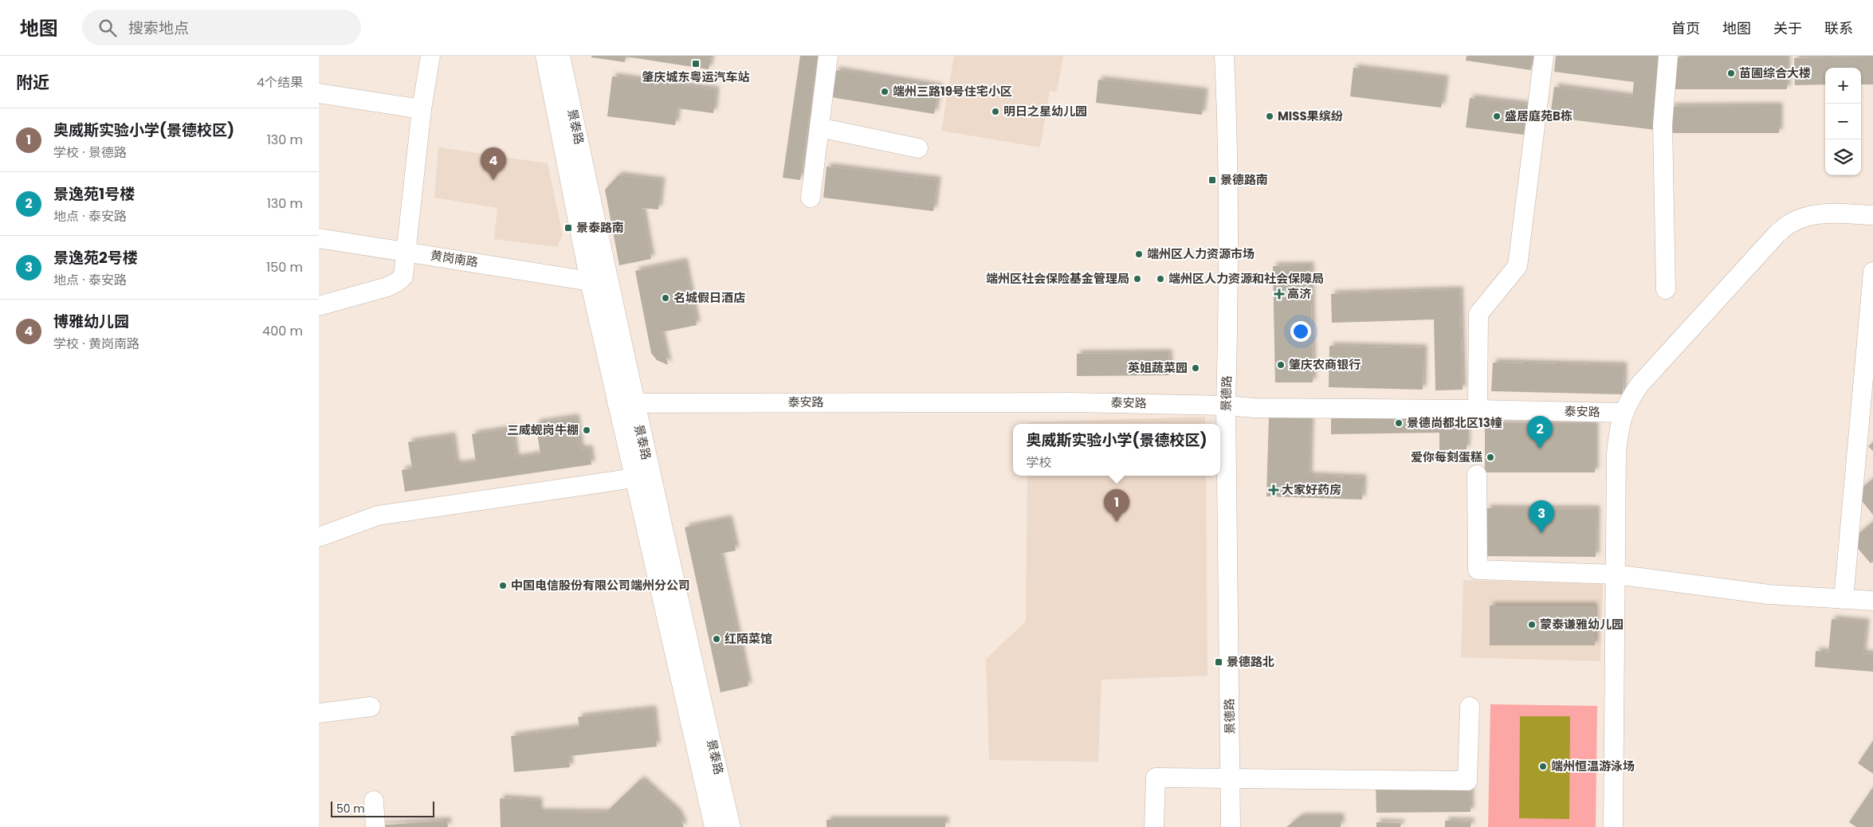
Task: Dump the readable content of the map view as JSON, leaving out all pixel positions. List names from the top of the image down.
{
  "streets": {
    "street": [
      "景泰路",
      "黄岗南路",
      "景德路",
      "泰安路"
    ]
  },
  "crossings": [
    ["景泰路", "泰安路"],
    ["景德路", "泰安路"]
  ],
  "places": {
    "transit": [
      "肇庆城东粤运汽车站",
      "景德路南",
      "景泰路南",
      "景德路北"
    ],
    "other": [
      "苗圃综合大楼",
      "端州三路19号住宅小区",
      "明日之星幼儿园",
      "MISS果缤纷",
      "盛居庭苑B栋",
      "端州区人力资源市场",
      "端州区社会保险基金管理局",
      "端州区人力资源和社会保障局",
      "名城假日酒店",
      "肇庆农商银行",
      "英姐蔬菜园",
      "景德尚都北区13幢",
      "三威蚬岗牛棚",
      "爱你每刻蛋糕",
      "中国电信股份有限公司端州分公司",
      "蒙泰谦雅幼儿园",
      "红陌菜馆",
      "端州恒温游泳场"
    ],
    "health": ["高济", "大家好药房"]
  },
  "scale_bar": "50 m",
  "page": {
    "header": "地图",
    "search": "搜索地点",
    "nav": [
      "首页",
      "地图",
      "关于",
      "联系"
    ],
    "heading": ["附近", "4个结果"],
    "map_buttons": ["+", "−"],
    "list": [
      {
        "mark": "1",
        "name": "奥威斯实验小学(景德校区)",
        "note": "学校 · 景德路",
        "value": "130 m"
      },
      {
        "mark": "2",
        "name": "景逸苑1号楼",
        "note": "地点 · 泰安路",
        "value": "130 m"
      },
      {
        "mark": "3",
        "name": "景逸苑2号楼",
        "note": "地点 · 泰安路",
        "value": "150 m"
      },
      {
        "mark": "4",
        "name": "博雅幼儿园",
        "note": "学校 · 黄岗南路",
        "value": "400 m"
      }
    ],
    "pins": [
      "4",
      "2",
      "1",
      "3"
    ],
    "popup": ["奥威斯实验小学(景德校区)", "学校"],
    "scale": "50 m"
  }
}
